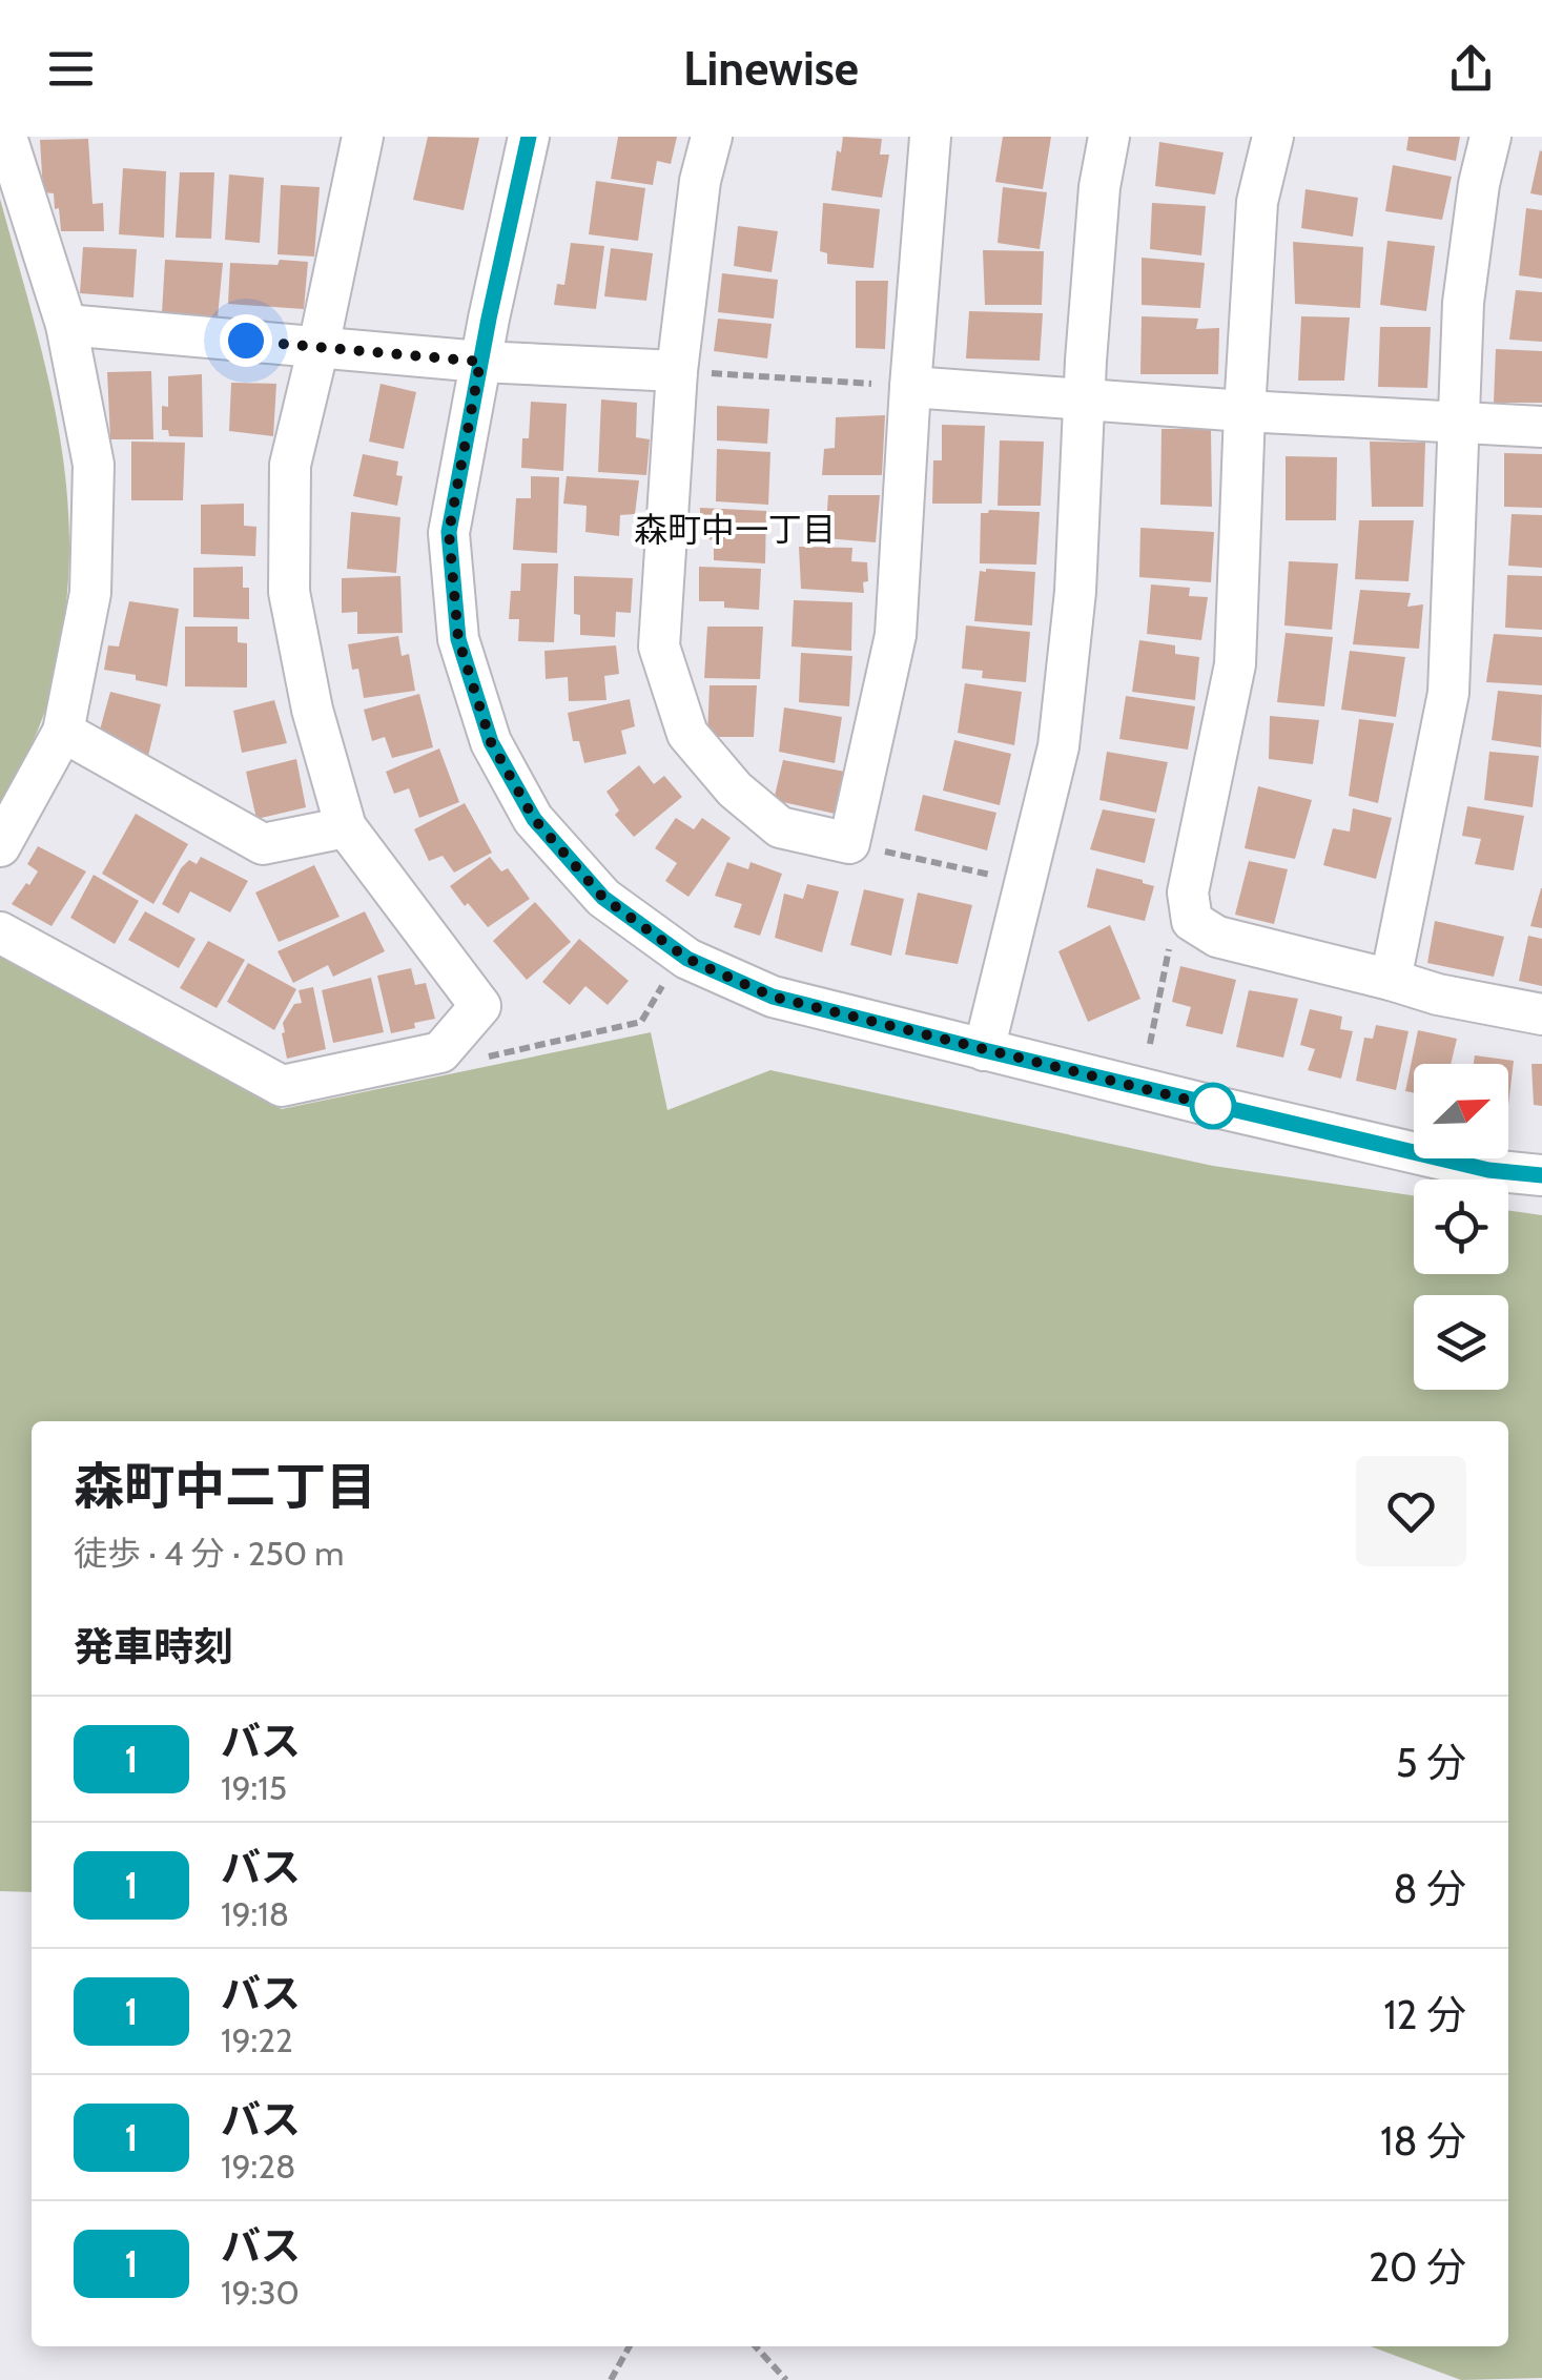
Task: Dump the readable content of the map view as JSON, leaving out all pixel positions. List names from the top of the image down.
{
  "districts": ["森町中一丁目"],
  "lines": ["bus line 1"],
  "north": "top right",
  "page": {
    "header": "Linewise",
    "heading": [
      ["森町中二丁目", "徒歩 · 4 分 · 250 m"],
      "発車時刻"
    ],
    "list": [
      {
        "mark": "1",
        "name": "バス",
        "note": "19:15",
        "value": "5 分"
      },
      {
        "mark": "1",
        "name": "バス",
        "note": "19:18",
        "value": "8 分"
      },
      {
        "mark": "1",
        "name": "バス",
        "note": "19:22",
        "value": "12 分"
      },
      {
        "mark": "1",
        "name": "バス",
        "note": "19:28",
        "value": "18 分"
      },
      {
        "mark": "1",
        "name": "バス",
        "note": "19:30",
        "value": "20 分"
      }
    ]
  }
}
